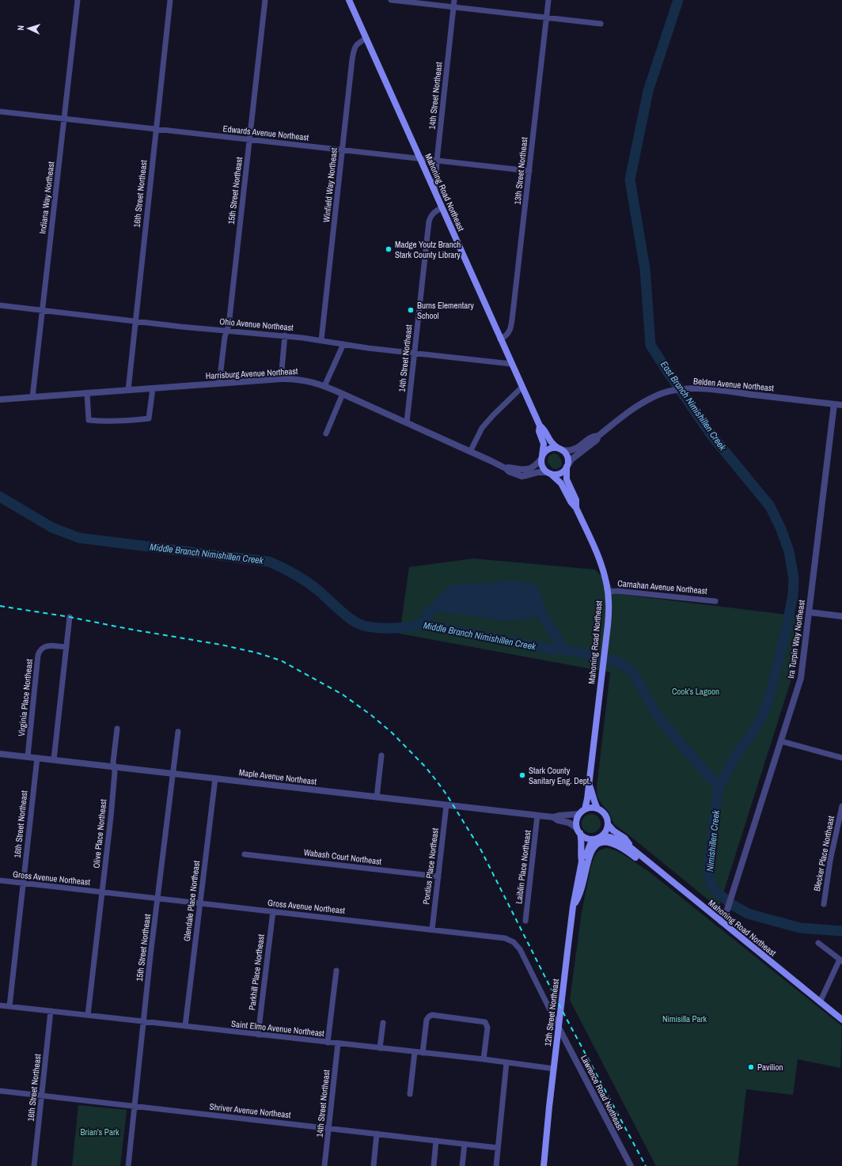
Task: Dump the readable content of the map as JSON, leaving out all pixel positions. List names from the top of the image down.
{
  "streets": {
    "main road": ["Mahoning Road Northeast", "12th Street Northeast"],
    "street": [
      "14th Street Northeast",
      "Edwards Avenue Northeast",
      "13th Street Northeast",
      "Winfield Way Northeast",
      "15th Street Northeast",
      "16th Street Northeast",
      "Indiana Way Northeast",
      "Ohio Avenue Northeast",
      "Harrisburg Avenue Northeast",
      "Belden Avenue Northeast",
      "Carnahan Avenue Northeast",
      "Ira Turpin Way Northeast",
      "Virginia Place Northeast",
      "Maple Avenue Northeast",
      "Olive Place Northeast",
      "Blecker Place Northeast",
      "Wabash Court Northeast",
      "Pontius Place Northeast",
      "Laiblin Place Northeast",
      "Gross Avenue Northeast",
      "Glendale Place Northeast",
      "Parkhill Place Northeast",
      "Saint Elmo Avenue Northeast",
      "Lawrence Road Northeast",
      "Shriver Avenue Northeast"
    ]
  },
  "crossings": [
    ["14th Street Northeast", "Edwards Avenue Northeast"],
    ["14th Street Northeast", "Mahoning Road Northeast"],
    ["14th Street Northeast", "Ohio Avenue Northeast"],
    ["14th Street Northeast", "Harrisburg Avenue Northeast"],
    ["14th Street Northeast", "Saint Elmo Avenue Northeast"],
    ["14th Street Northeast", "Shriver Avenue Northeast"],
    ["Edwards Avenue Northeast", "13th Street Northeast"],
    ["Edwards Avenue Northeast", "Winfield Way Northeast"],
    ["Edwards Avenue Northeast", "15th Street Northeast"],
    ["Edwards Avenue Northeast", "Mahoning Road Northeast"],
    ["Edwards Avenue Northeast", "16th Street Northeast"],
    ["Edwards Avenue Northeast", "Indiana Way Northeast"],
    ["13th Street Northeast", "Mahoning Road Northeast"],
    ["Winfield Way Northeast", "Mahoning Road Northeast"],
    ["Winfield Way Northeast", "Ohio Avenue Northeast"],
    ["15th Street Northeast", "Ohio Avenue Northeast"],
    ["15th Street Northeast", "Harrisburg Avenue Northeast"],
    ["15th Street Northeast", "Maple Avenue Northeast"],
    ["15th Street Northeast", "Gross Avenue Northeast"],
    ["15th Street Northeast", "Saint Elmo Avenue Northeast"],
    ["15th Street Northeast", "Shriver Avenue Northeast"],
    ["Mahoning Road Northeast", "Ohio Avenue Northeast"],
    ["Mahoning Road Northeast", "Harrisburg Avenue Northeast"],
    ["Mahoning Road Northeast", "Belden Avenue Northeast"],
    ["Mahoning Road Northeast", "Carnahan Avenue Northeast"],
    ["Mahoning Road Northeast", "Ira Turpin Way Northeast"],
    ["Mahoning Road Northeast", "Maple Avenue Northeast"],
    ["Mahoning Road Northeast", "12th Street Northeast"],
    ["16th Street Northeast", "Ohio Avenue Northeast"],
    ["16th Street Northeast", "Harrisburg Avenue Northeast"],
    ["16th Street Northeast", "Maple Avenue Northeast"],
    ["16th Street Northeast", "Gross Avenue Northeast"],
    ["16th Street Northeast", "Saint Elmo Avenue Northeast"],
    ["16th Street Northeast", "Shriver Avenue Northeast"],
    ["Indiana Way Northeast", "Ohio Avenue Northeast"],
    ["Indiana Way Northeast", "Harrisburg Avenue Northeast"],
    ["Harrisburg Avenue Northeast", "Belden Avenue Northeast"],
    ["Belden Avenue Northeast", "Ira Turpin Way Northeast"],
    ["Virginia Place Northeast", "Maple Avenue Northeast"],
    ["Maple Avenue Northeast", "Olive Place Northeast"],
    ["Maple Avenue Northeast", "Pontius Place Northeast"],
    ["Maple Avenue Northeast", "Laiblin Place Northeast"],
    ["Maple Avenue Northeast", "Glendale Place Northeast"],
    ["Maple Avenue Northeast", "12th Street Northeast"],
    ["Olive Place Northeast", "Gross Avenue Northeast"],
    ["Olive Place Northeast", "Saint Elmo Avenue Northeast"],
    ["Wabash Court Northeast", "Pontius Place Northeast"],
    ["Pontius Place Northeast", "Gross Avenue Northeast"],
    ["Gross Avenue Northeast", "Glendale Place Northeast"],
    ["Gross Avenue Northeast", "Parkhill Place Northeast"],
    ["Gross Avenue Northeast", "12th Street Northeast"],
    ["Gross Avenue Northeast", "Lawrence Road Northeast"],
    ["Glendale Place Northeast", "Saint Elmo Avenue Northeast"],
    ["Parkhill Place Northeast", "Saint Elmo Avenue Northeast"],
    ["12th Street Northeast", "Saint Elmo Avenue Northeast"],
    ["12th Street Northeast", "Lawrence Road Northeast"]
  ],
  "water": ["East Branch Nimishillen Creek", "Middle Branch Nimishillen Creek", "Nimishillen Creek"],
  "parks": ["Cook's Lagoon", "Nimisilla Park", "Brian's Park"],
  "places": [
    "Madge Youtz Branch Stark County Library",
    "Burns Elementary School",
    "Stark County Sanitary Eng. Dept.",
    "Pavilion"
  ],
  "north": "left"
}
